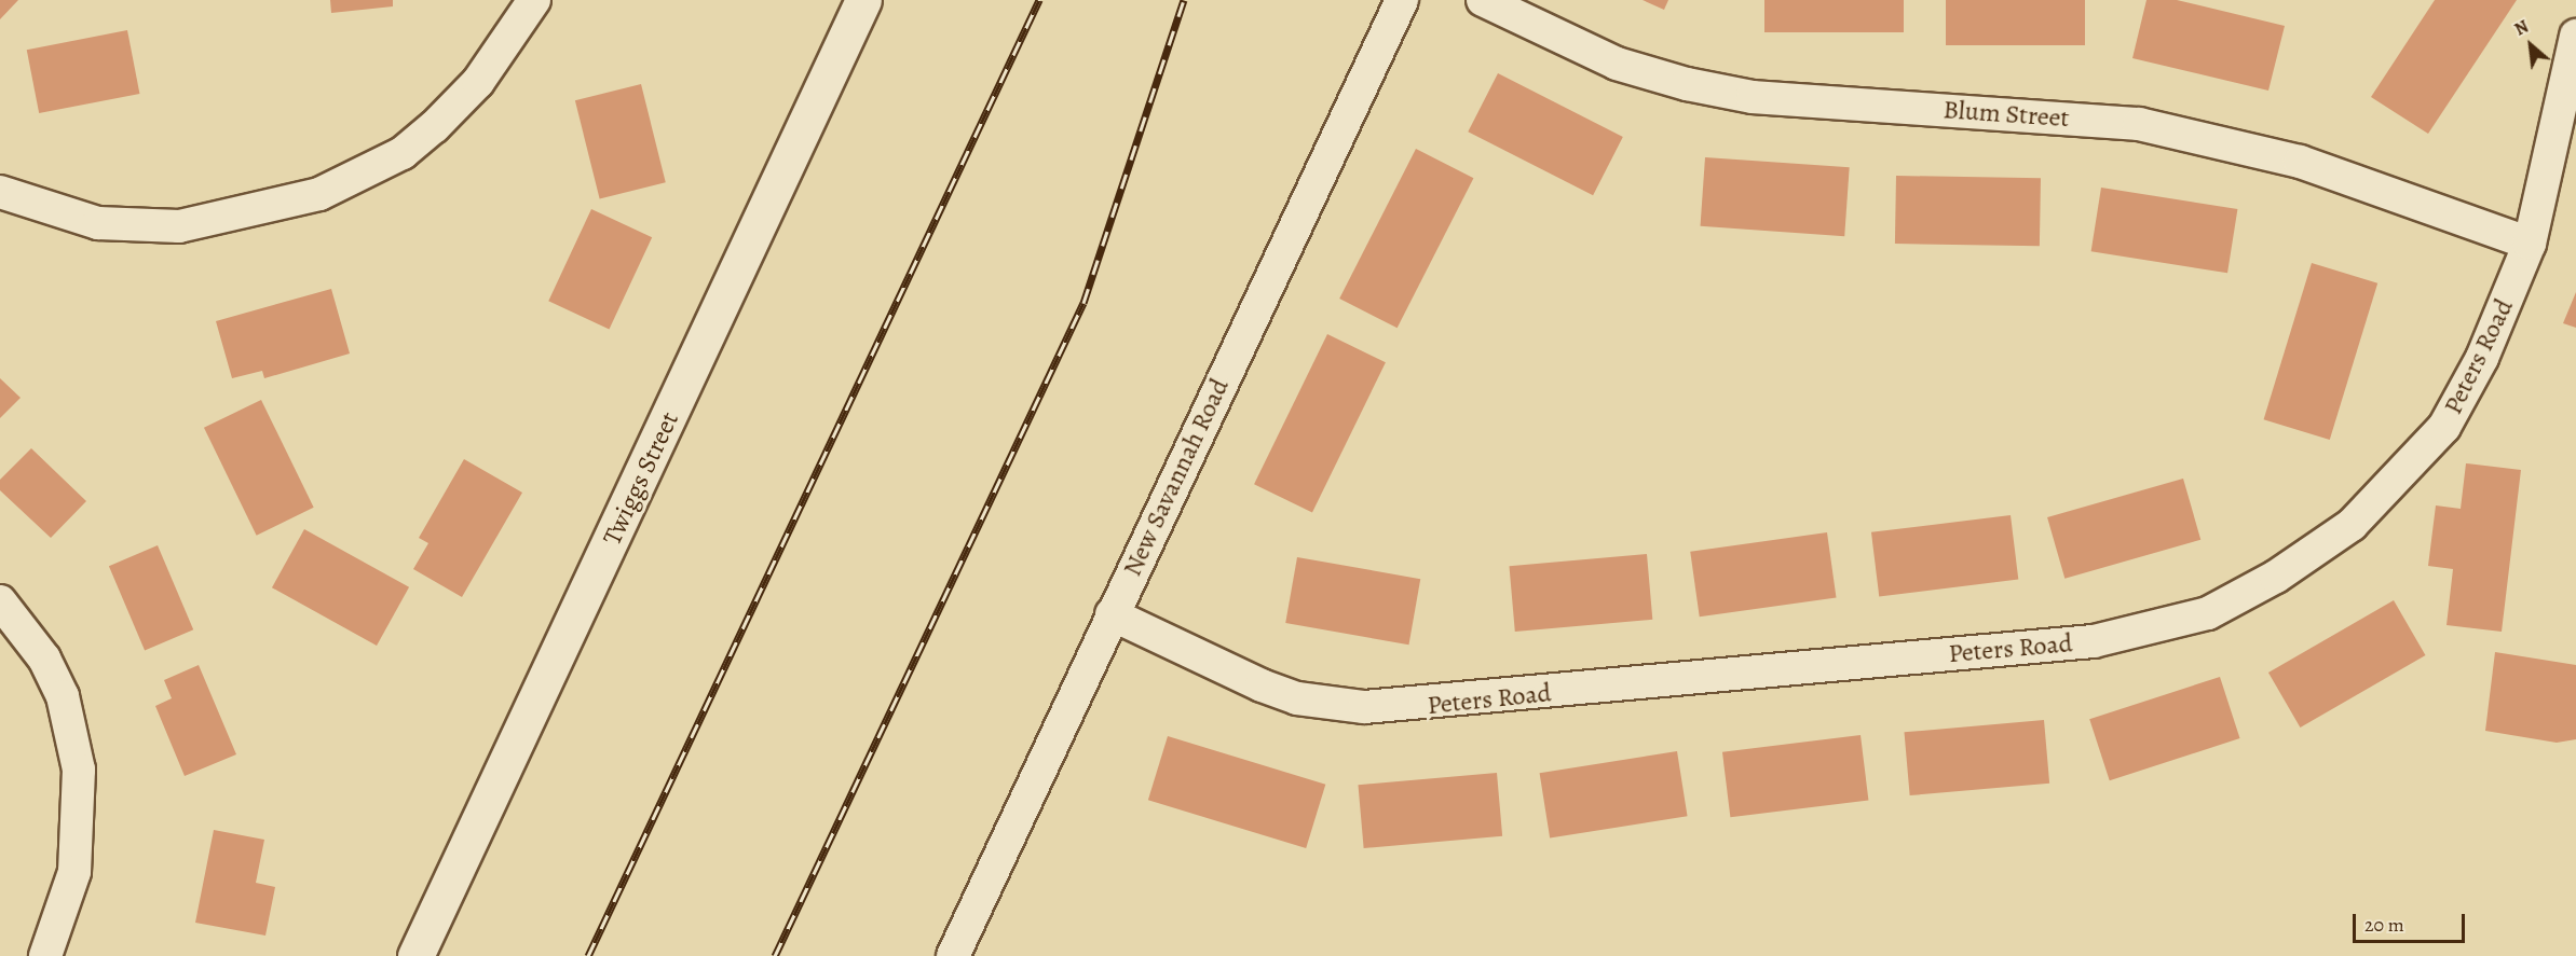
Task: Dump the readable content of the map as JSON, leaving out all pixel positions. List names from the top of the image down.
{
  "streets": {
    "main road": ["Twiggs Street"],
    "street": ["Blum Street", "Peters Road", "New Savannah Road"]
  },
  "crossings": [
    ["Blum Street", "Peters Road"],
    ["Peters Road", "New Savannah Road"]
  ],
  "scale_bar": "20 m",
  "north": "top left"
}
